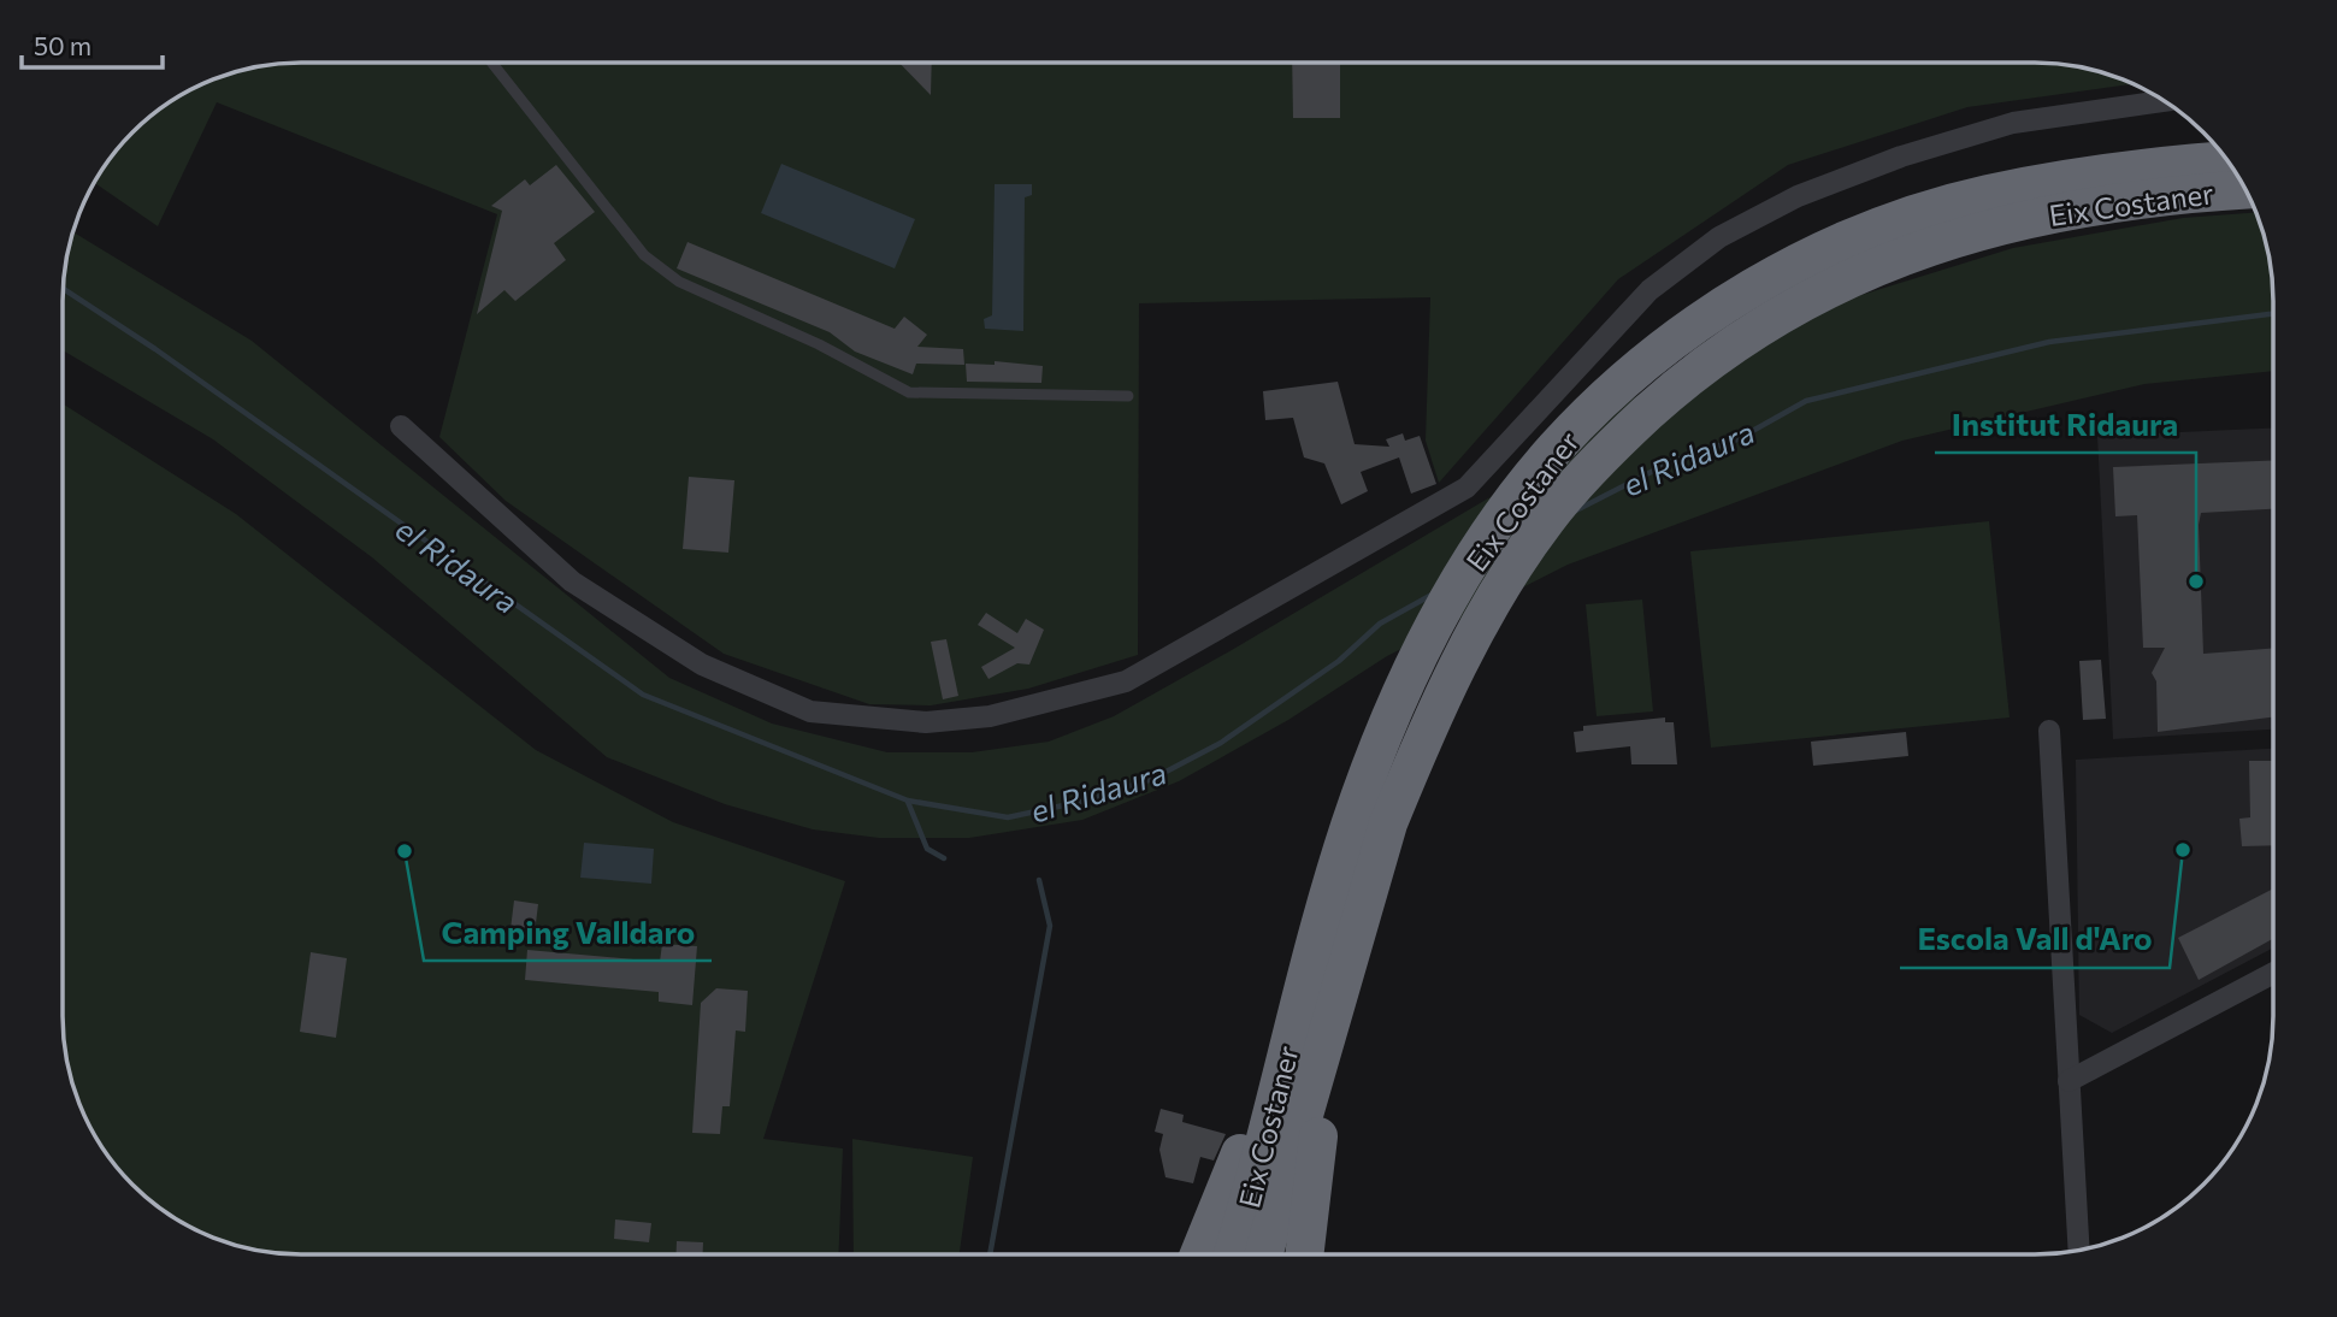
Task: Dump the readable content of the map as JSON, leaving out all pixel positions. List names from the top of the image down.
{
  "streets": {
    "highway": ["Eix Costaner"]
  },
  "water": ["el Ridaura"],
  "places": ["Institut Ridaura", "Escola Vall d'Aro", "Camping Valldaro"],
  "scale_bar": "50 m"
}
